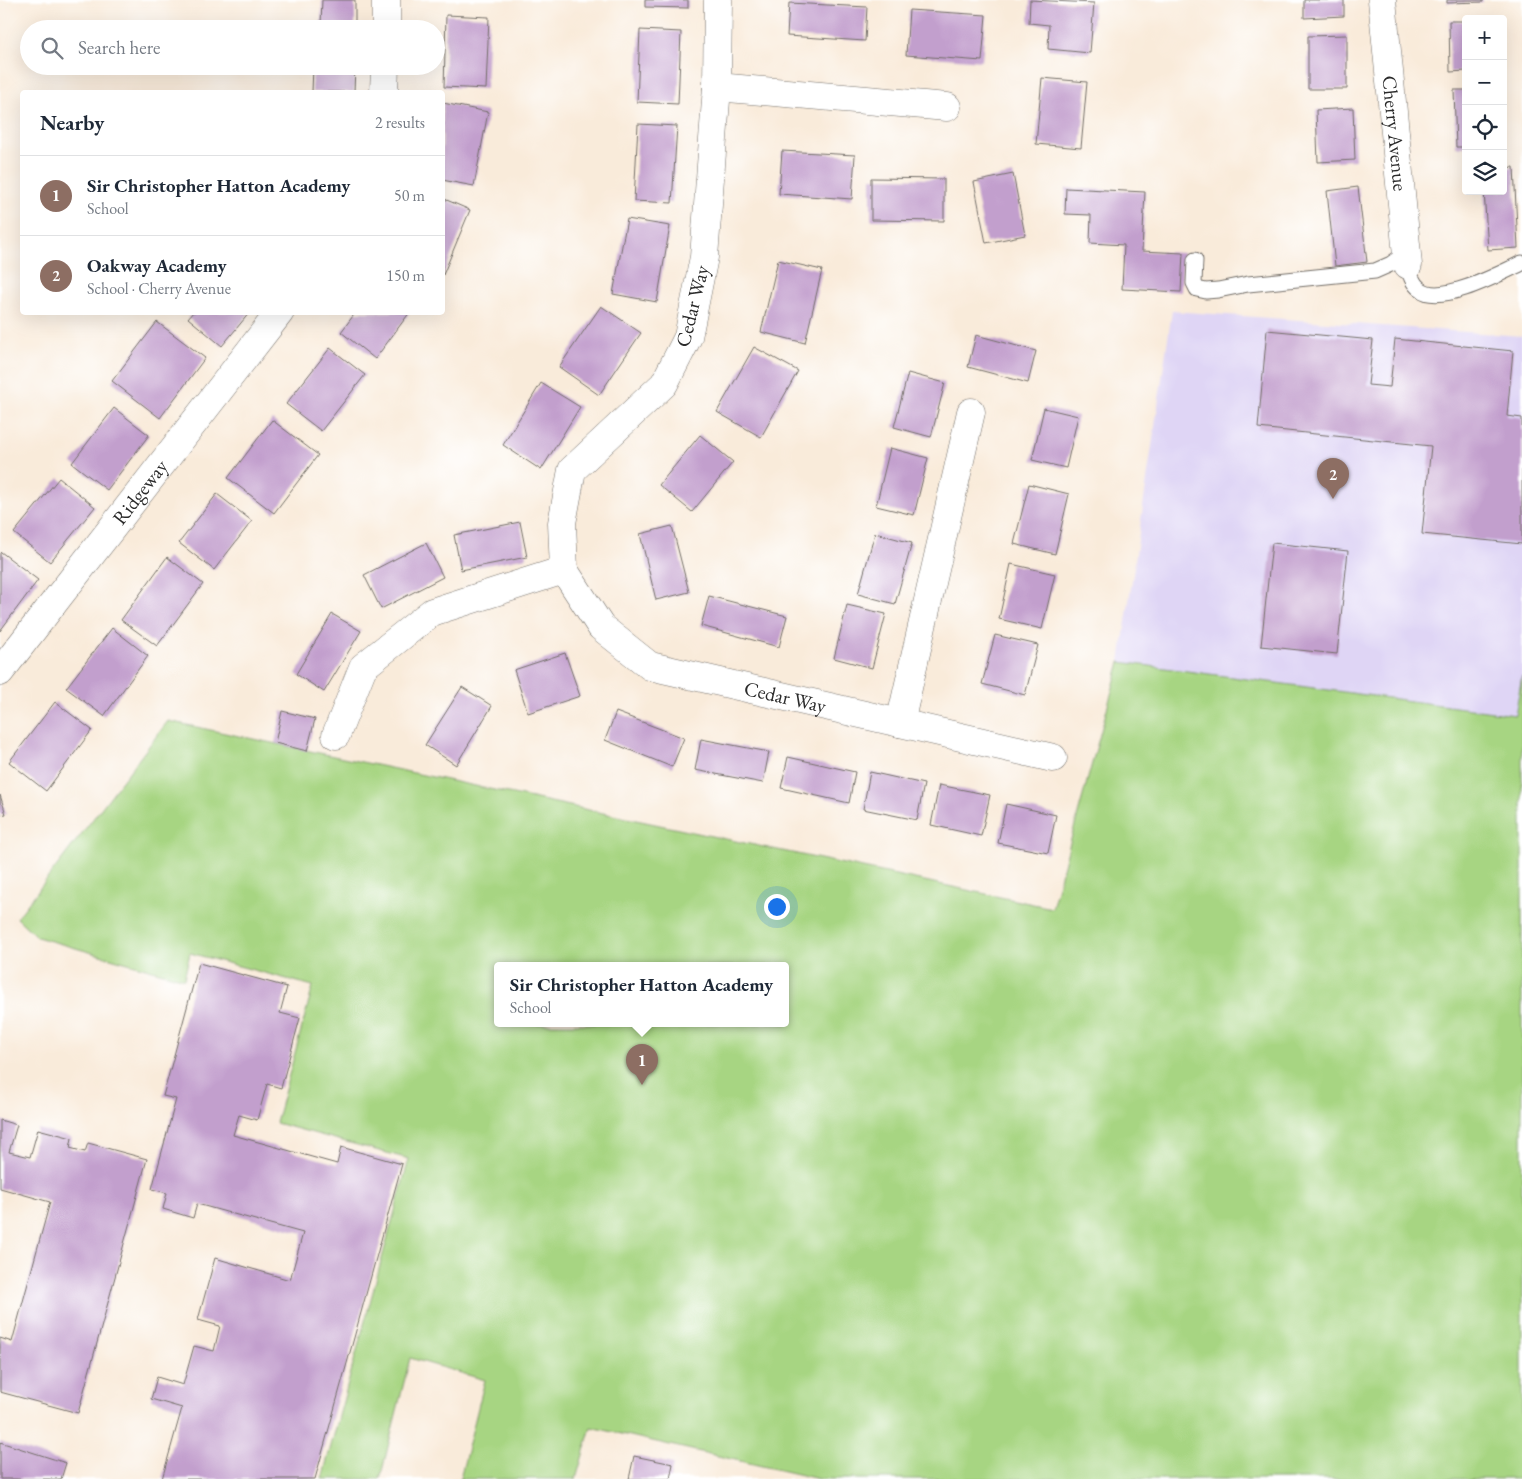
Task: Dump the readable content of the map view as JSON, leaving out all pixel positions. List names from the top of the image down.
{
  "streets": {
    "street": ["Cherry Avenue", "Cedar Way", "Ridgeway"]
  },
  "page": {
    "map_buttons": ["+", "−"],
    "search": "Search here",
    "heading": ["Nearby", "2 results"],
    "list": [
      {
        "mark": "1",
        "name": "Sir Christopher Hatton Academy",
        "note": "School",
        "value": "50 m"
      },
      {
        "mark": "2",
        "name": "Oakway Academy",
        "note": "School · Cherry Avenue",
        "value": "150 m"
      }
    ],
    "pins": ["2", "1"],
    "popup": ["Sir Christopher Hatton Academy", "School"]
  }
}
